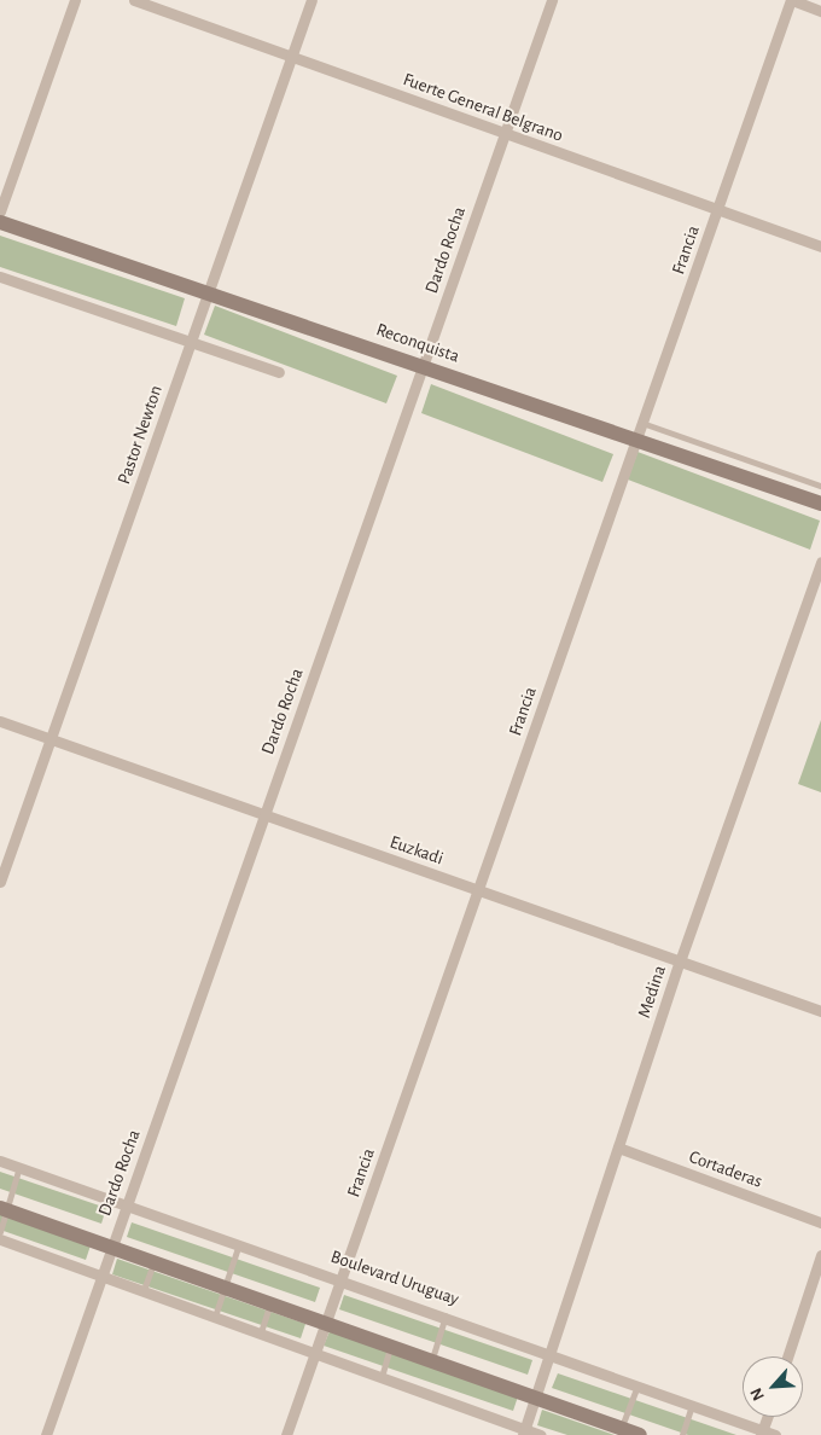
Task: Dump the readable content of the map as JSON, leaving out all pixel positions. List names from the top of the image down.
{
  "streets": {
    "street": [
      "Fuerte General Belgrano",
      "Dardo Rocha",
      "Francia",
      "Reconquista",
      "Pastor Newton",
      "Euzkadi",
      "Medina",
      "Cortaderas",
      "Boulevard Uruguay"
    ]
  },
  "crossings": [
    ["Fuerte General Belgrano", "Dardo Rocha"],
    ["Fuerte General Belgrano", "Francia"],
    ["Fuerte General Belgrano", "Pastor Newton"],
    ["Dardo Rocha", "Reconquista"],
    ["Dardo Rocha", "Euzkadi"],
    ["Dardo Rocha", "Boulevard Uruguay"],
    ["Francia", "Reconquista"],
    ["Francia", "Euzkadi"],
    ["Francia", "Boulevard Uruguay"],
    ["Reconquista", "Pastor Newton"],
    ["Pastor Newton", "Euzkadi"],
    ["Euzkadi", "Medina"],
    ["Medina", "Cortaderas"],
    ["Medina", "Boulevard Uruguay"]
  ],
  "north": "bottom left"
}
